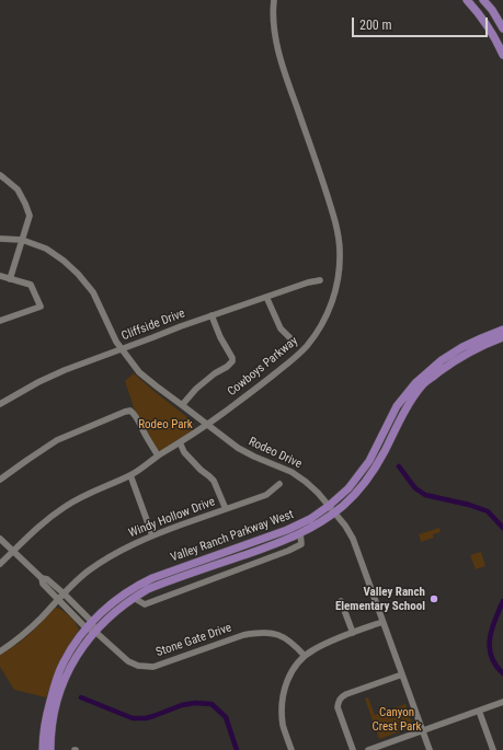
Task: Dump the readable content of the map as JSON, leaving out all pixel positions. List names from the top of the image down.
{
  "streets": {
    "main road": ["Valley Ranch Parkway West"],
    "street": [
      "Cliffside Drive",
      "Cowboys Parkway",
      "Rodeo Drive",
      "Windy Hollow Drive",
      "Stone Gate Drive"
    ]
  },
  "crossings": [
    ["Cliffside Drive", "Rodeo Drive"],
    ["Cowboys Parkway", "Rodeo Drive"],
    ["Cowboys Parkway", "Stone Gate Drive"],
    ["Rodeo Drive", "Valley Ranch Parkway West"],
    ["Windy Hollow Drive", "Stone Gate Drive"],
    ["Valley Ranch Parkway West", "Stone Gate Drive"]
  ],
  "parks": ["Rodeo Park", "Canyon Crest Park"],
  "places": ["Valley Ranch Elementary School"],
  "scale_bar": "200 m"
}
